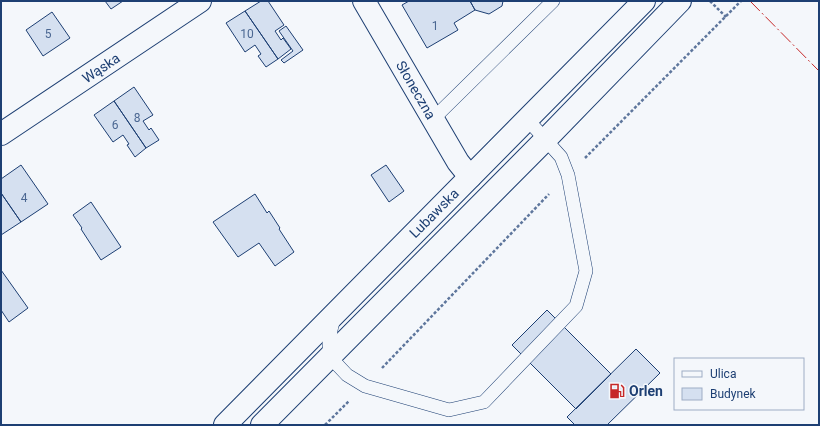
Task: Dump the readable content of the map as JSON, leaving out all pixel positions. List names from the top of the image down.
{
  "streets": {
    "main road": ["Wąska", "Słoneczna", "Lubawska"]
  },
  "crossings": [
    ["Słoneczna", "Lubawska"]
  ],
  "places": {
    "fuel station": ["Orlen"]
  },
  "house_numbers": [
    "1",
    "5",
    "10",
    "8",
    "6",
    "4"
  ],
  "legend": ["Ulica", "Budynek"]
}
